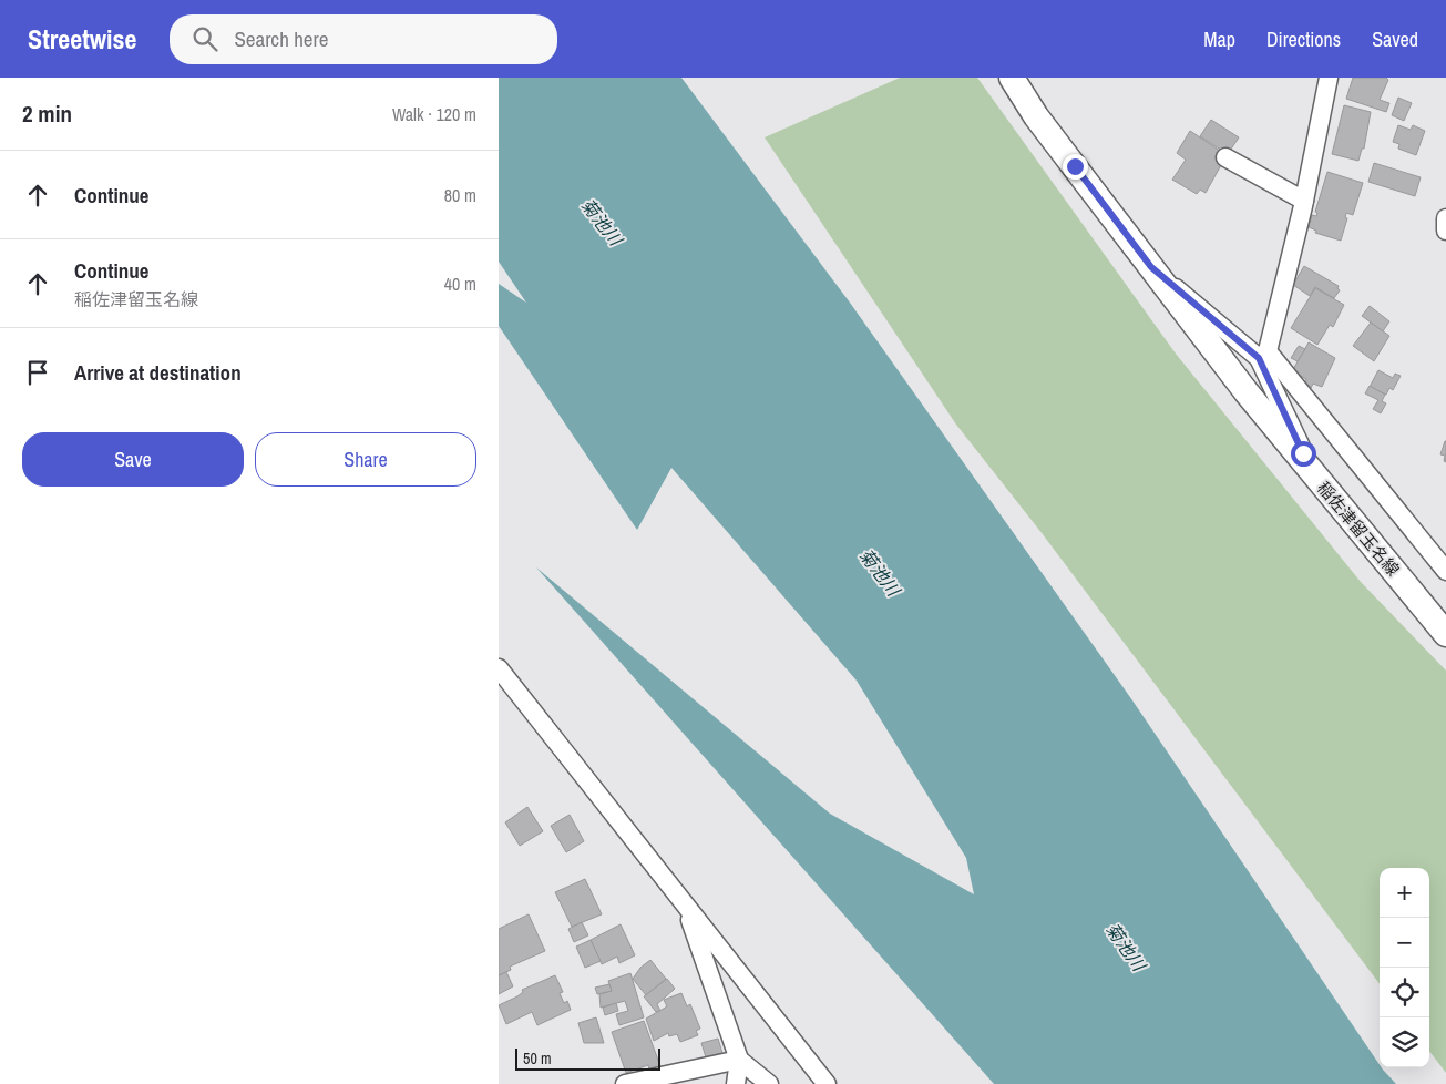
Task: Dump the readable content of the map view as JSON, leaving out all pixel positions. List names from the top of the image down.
{
  "streets": {
    "main road": ["稲佐津留玉名線"]
  },
  "water": ["菊池川"],
  "scale_bar": "50 m",
  "page": {
    "header": "Streetwise",
    "search": "Search here",
    "nav": ["Map", "Directions", "Saved"],
    "heading": ["2 min", "Walk · 120 m"],
    "list": [
      ["Continue", "80 m"],
      ["Continue", "稲佐津留玉名線", "40 m"],
      "Arrive at destination"
    ],
    "buttons": ["Save", "Share"],
    "map_buttons": ["+", "−"],
    "scale": "50 m"
  }
}
